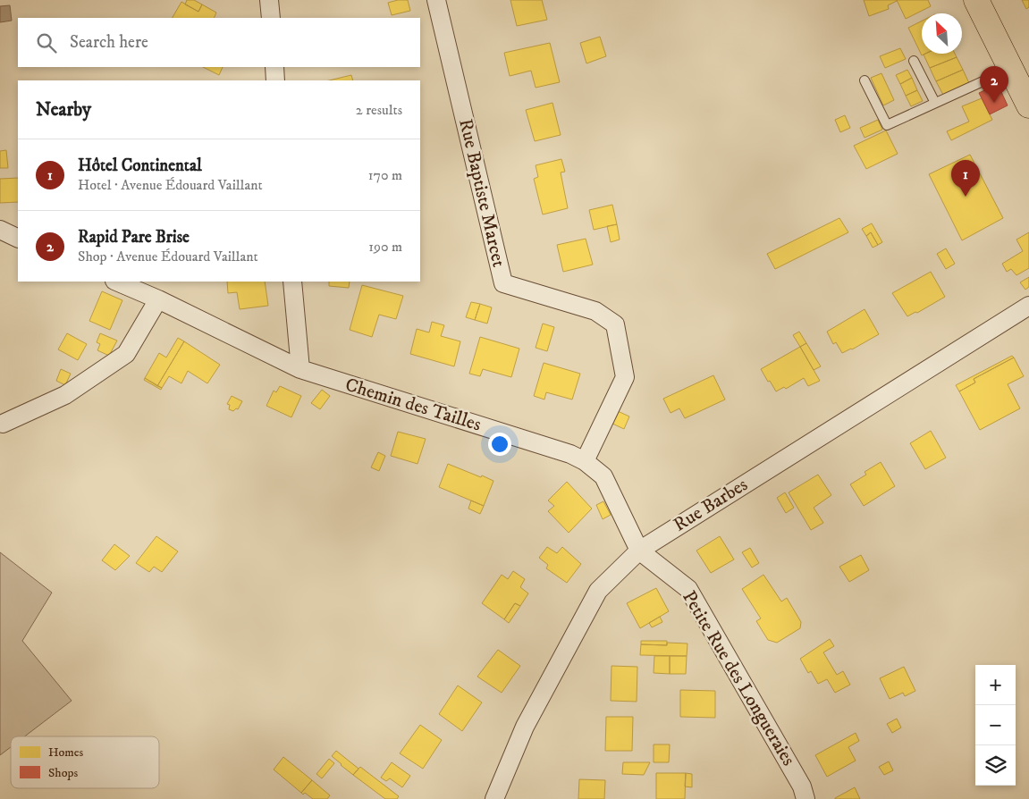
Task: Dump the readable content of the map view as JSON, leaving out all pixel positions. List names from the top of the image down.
{
  "streets": {
    "street": [
      "Rue Baptiste Marcet",
      "Chemin des Tailles",
      "Rue Barbes",
      "Petite Rue des Longueraies"
    ]
  },
  "crossings": [
    ["Rue Baptiste Marcet", "Chemin des Tailles"],
    ["Chemin des Tailles", "Rue Barbes"],
    ["Chemin des Tailles", "Petite Rue des Longueraies"],
    ["Rue Barbes", "Petite Rue des Longueraies"]
  ],
  "legend": ["Homes", "Shops"],
  "north": "top left",
  "page": {
    "search": "Search here",
    "pins": ["2", "1"],
    "heading": ["Nearby", "2 results"],
    "list": [
      {
        "mark": "1",
        "name": "Hôtel Continental",
        "note": "Hotel · Avenue Édouard Vaillant",
        "value": "170 m"
      },
      {
        "mark": "2",
        "name": "Rapid Pare Brise",
        "note": "Shop · Avenue Édouard Vaillant",
        "value": "190 m"
      }
    ],
    "map_buttons": ["+", "−"]
  }
}
